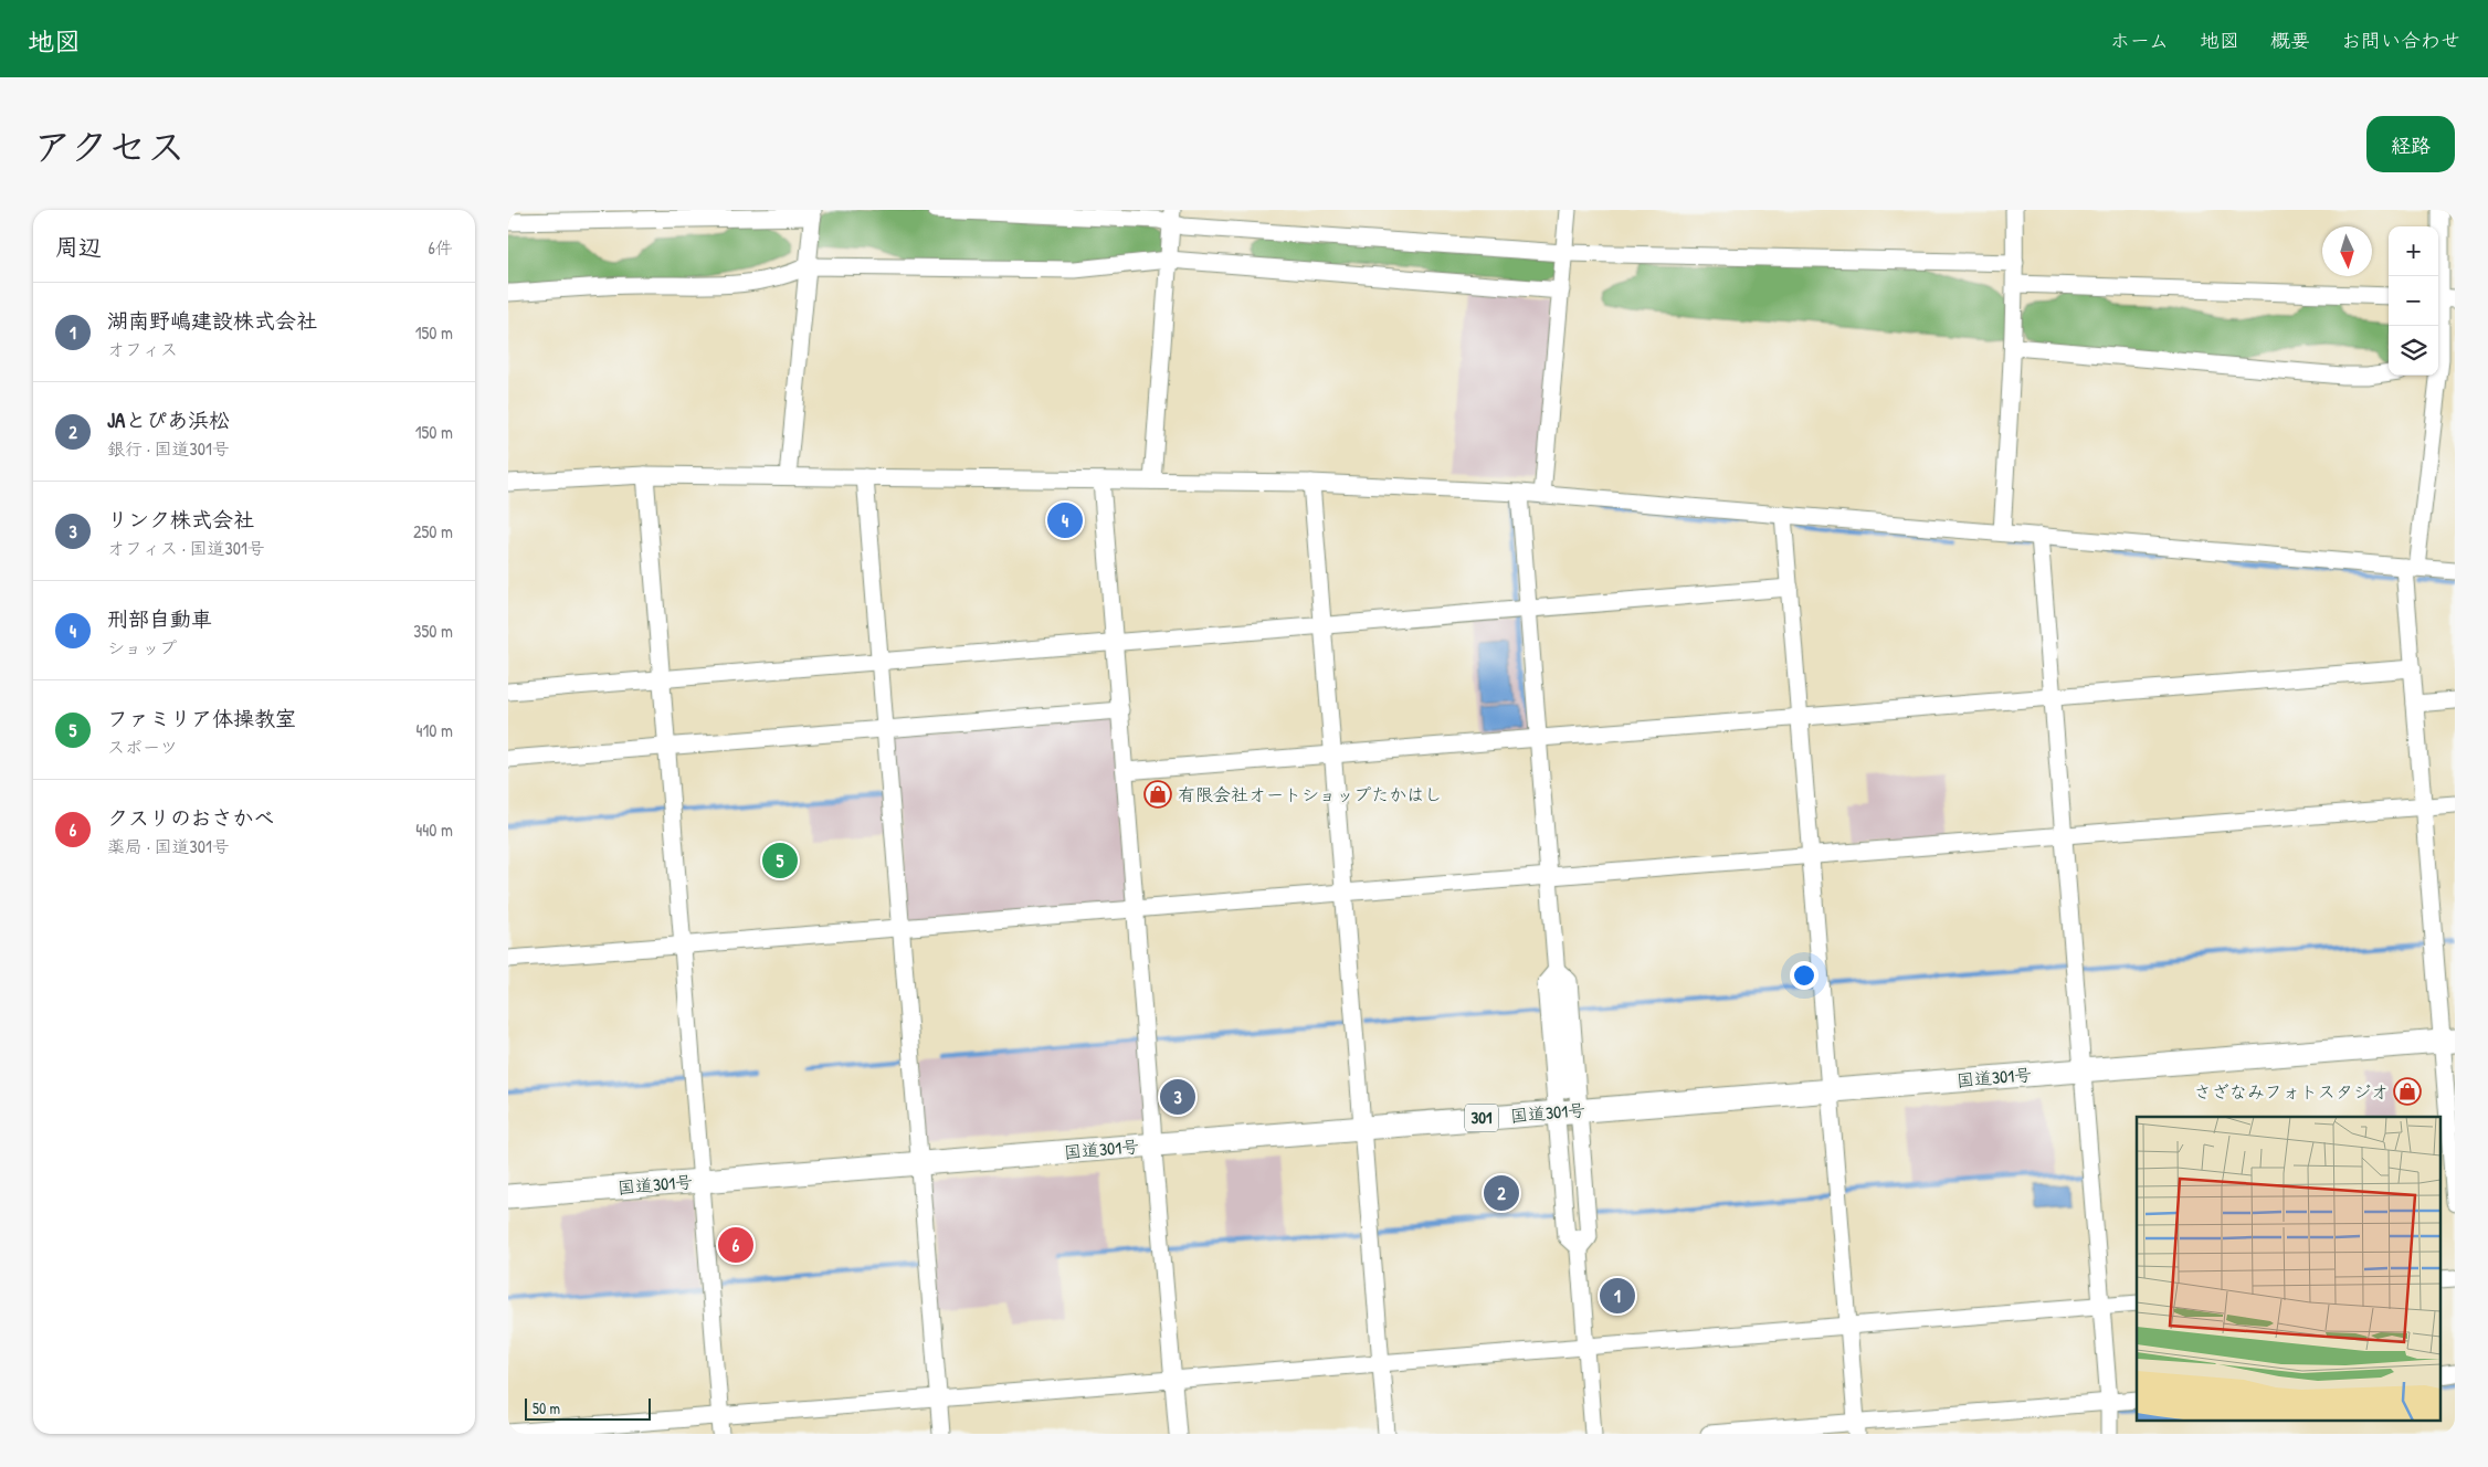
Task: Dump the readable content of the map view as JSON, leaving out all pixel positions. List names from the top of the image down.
{
  "streets": {
    "highway": ["国道301号", "301"]
  },
  "places": {
    "shop": ["有限会社オートショップたかはし", "さざなみフォトスタジオ"]
  },
  "scale_bar": "50 m",
  "north": "bottom",
  "page": {
    "header": "地図",
    "nav": [
      "ホーム",
      "地図",
      "概要",
      "お問い合わせ"
    ],
    "title": "アクセス",
    "buttons": "経路",
    "heading": ["周辺", "6件"],
    "map_buttons": ["+", "−"],
    "list": [
      {
        "mark": "1",
        "name": "湖南野嶋建設株式会社",
        "note": "オフィス",
        "value": "150 m"
      },
      {
        "mark": "2",
        "name": "JAとぴあ浜松",
        "note": "銀行 · 国道301号",
        "value": "150 m"
      },
      {
        "mark": "3",
        "name": "リンク株式会社",
        "note": "オフィス · 国道301号",
        "value": "250 m"
      },
      {
        "mark": "4",
        "name": "刑部自動車",
        "note": "ショップ",
        "value": "350 m"
      },
      {
        "mark": "5",
        "name": "ファミリア体操教室",
        "note": "スポーツ",
        "value": "410 m"
      },
      {
        "mark": "6",
        "name": "クスリのおさかべ",
        "note": "薬局 · 国道301号",
        "value": "440 m"
      }
    ],
    "pins": [
      "4",
      "5",
      "3",
      "2",
      "6",
      "1"
    ],
    "scale": "50 m"
  }
}
